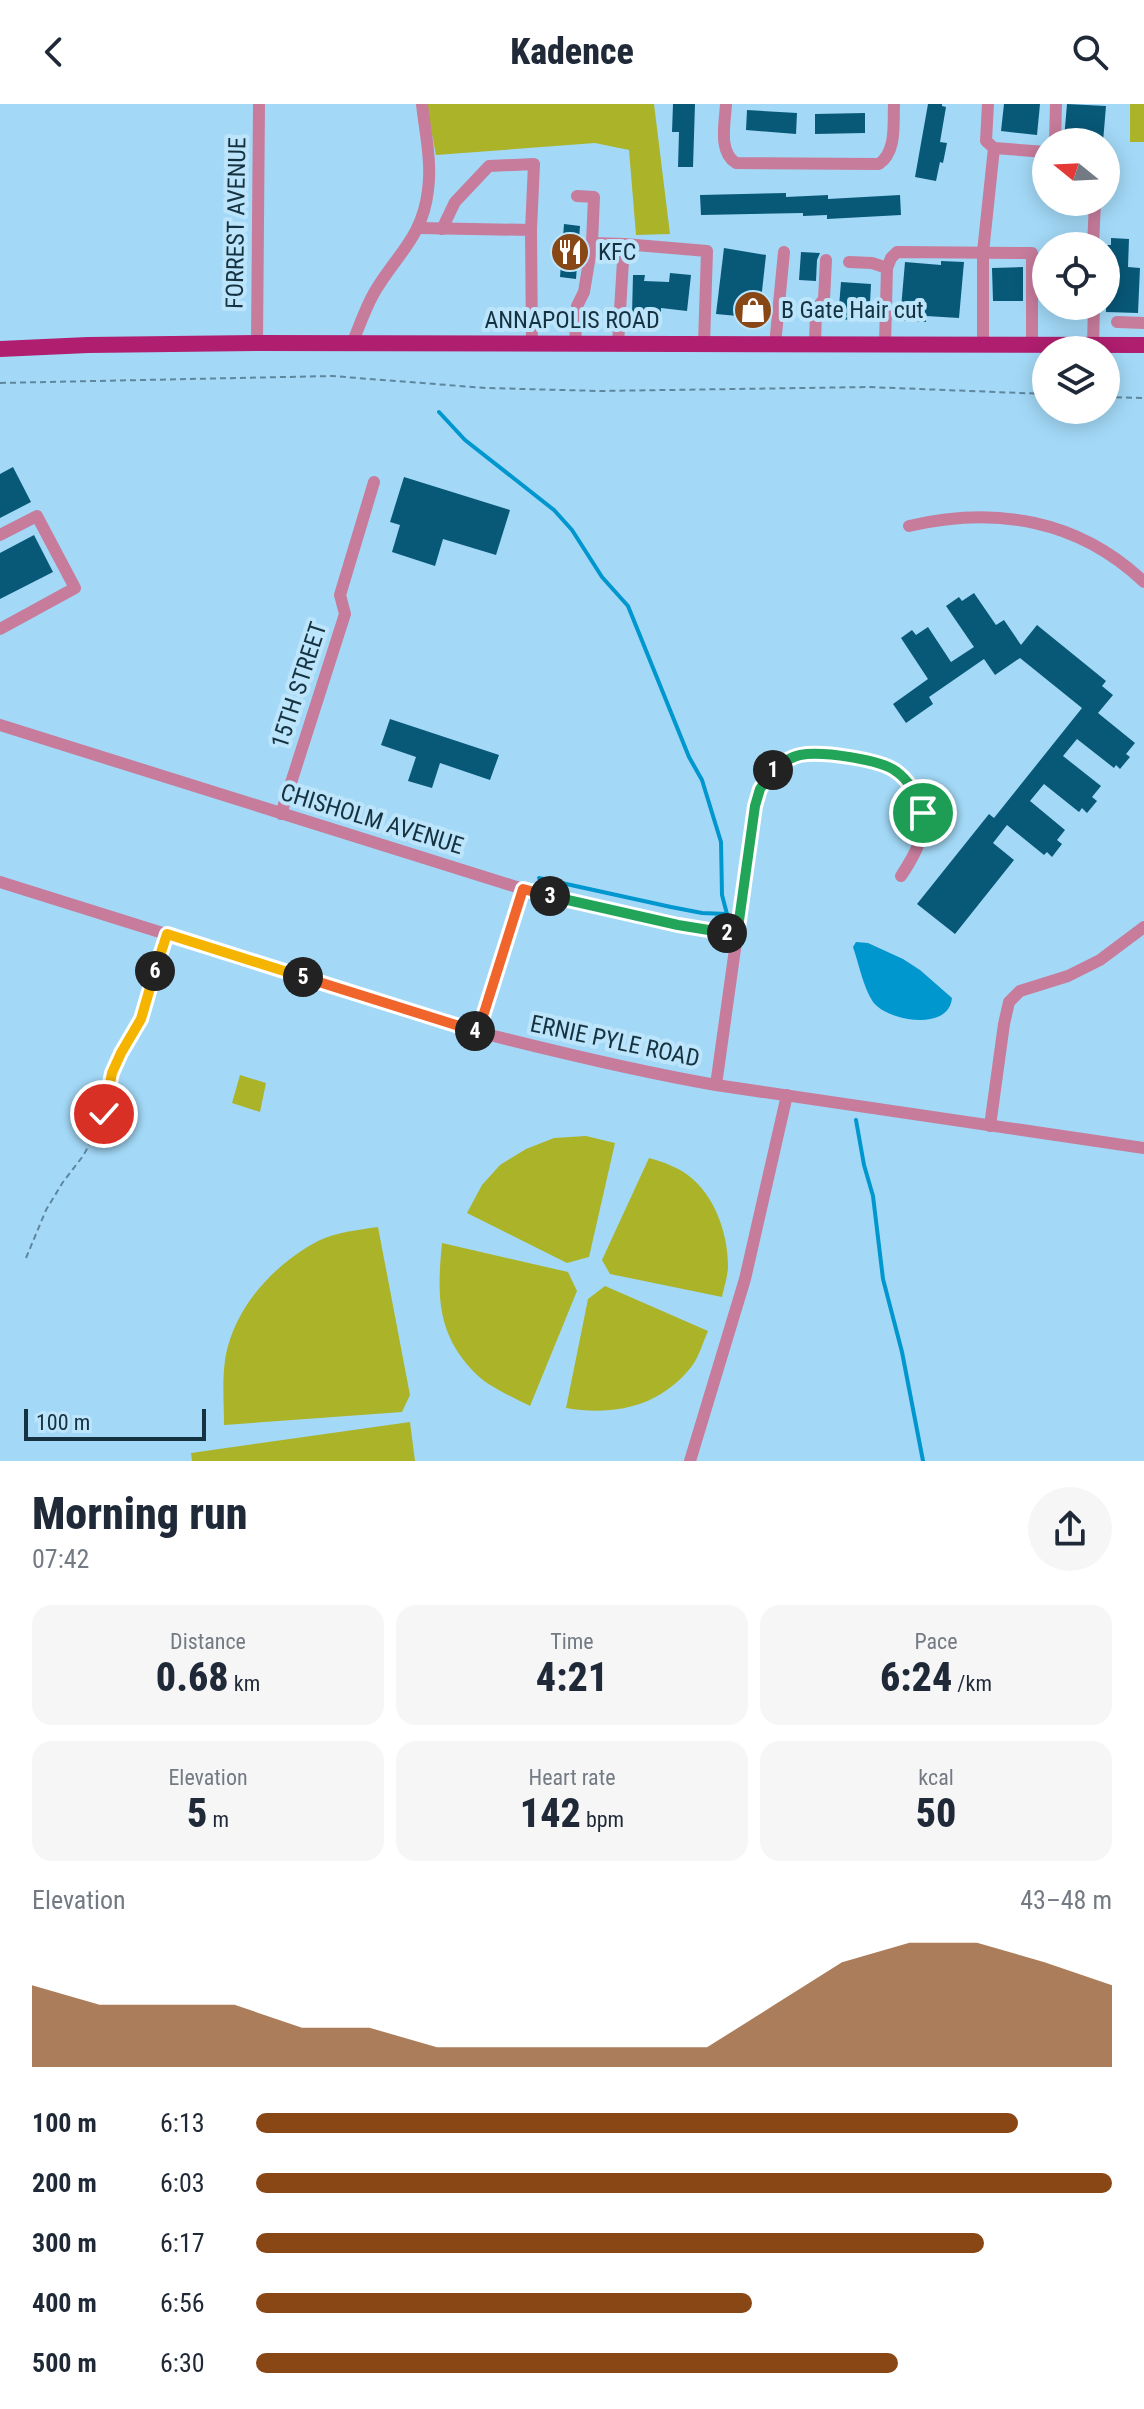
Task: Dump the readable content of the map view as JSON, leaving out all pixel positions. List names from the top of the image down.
{
  "streets": {
    "main road": ["ANNAPOLIS ROAD"],
    "street": [
      "FORREST AVENUE",
      "15TH STREET",
      "CHISHOLM AVENUE",
      "ERNIE PYLE ROAD"
    ]
  },
  "crossings": [
    ["FORREST AVENUE", "ANNAPOLIS ROAD"],
    ["15TH STREET", "CHISHOLM AVENUE"]
  ],
  "places": {
    "restaurant": ["KFC"],
    "shop": ["B Gate Hair cut"]
  },
  "scale_bar": "100 m",
  "north": "left",
  "page": {
    "header": "Kadence",
    "pins": [
      "1",
      "3",
      "2",
      "6",
      "5",
      "4"
    ],
    "scale": "100 m",
    "heading": ["Morning run", "07:42"],
    "stats": [
      ["Distance", "0.68 km"],
      ["Time", "4:21"],
      ["Pace", "6:24 /km"],
      ["Elevation", "5 m"],
      ["Heart rate", "142 bpm"],
      ["kcal", "50"]
    ],
    "chart": ["Elevation", "43–48 m"],
    "list": [
      {
        "name": "100 m",
        "note": "6:13"
      },
      {
        "name": "200 m",
        "note": "6:03"
      },
      {
        "name": "300 m",
        "note": "6:17"
      },
      {
        "name": "400 m",
        "note": "6:56"
      },
      {
        "name": "500 m",
        "note": "6:30"
      }
    ]
  }
}
